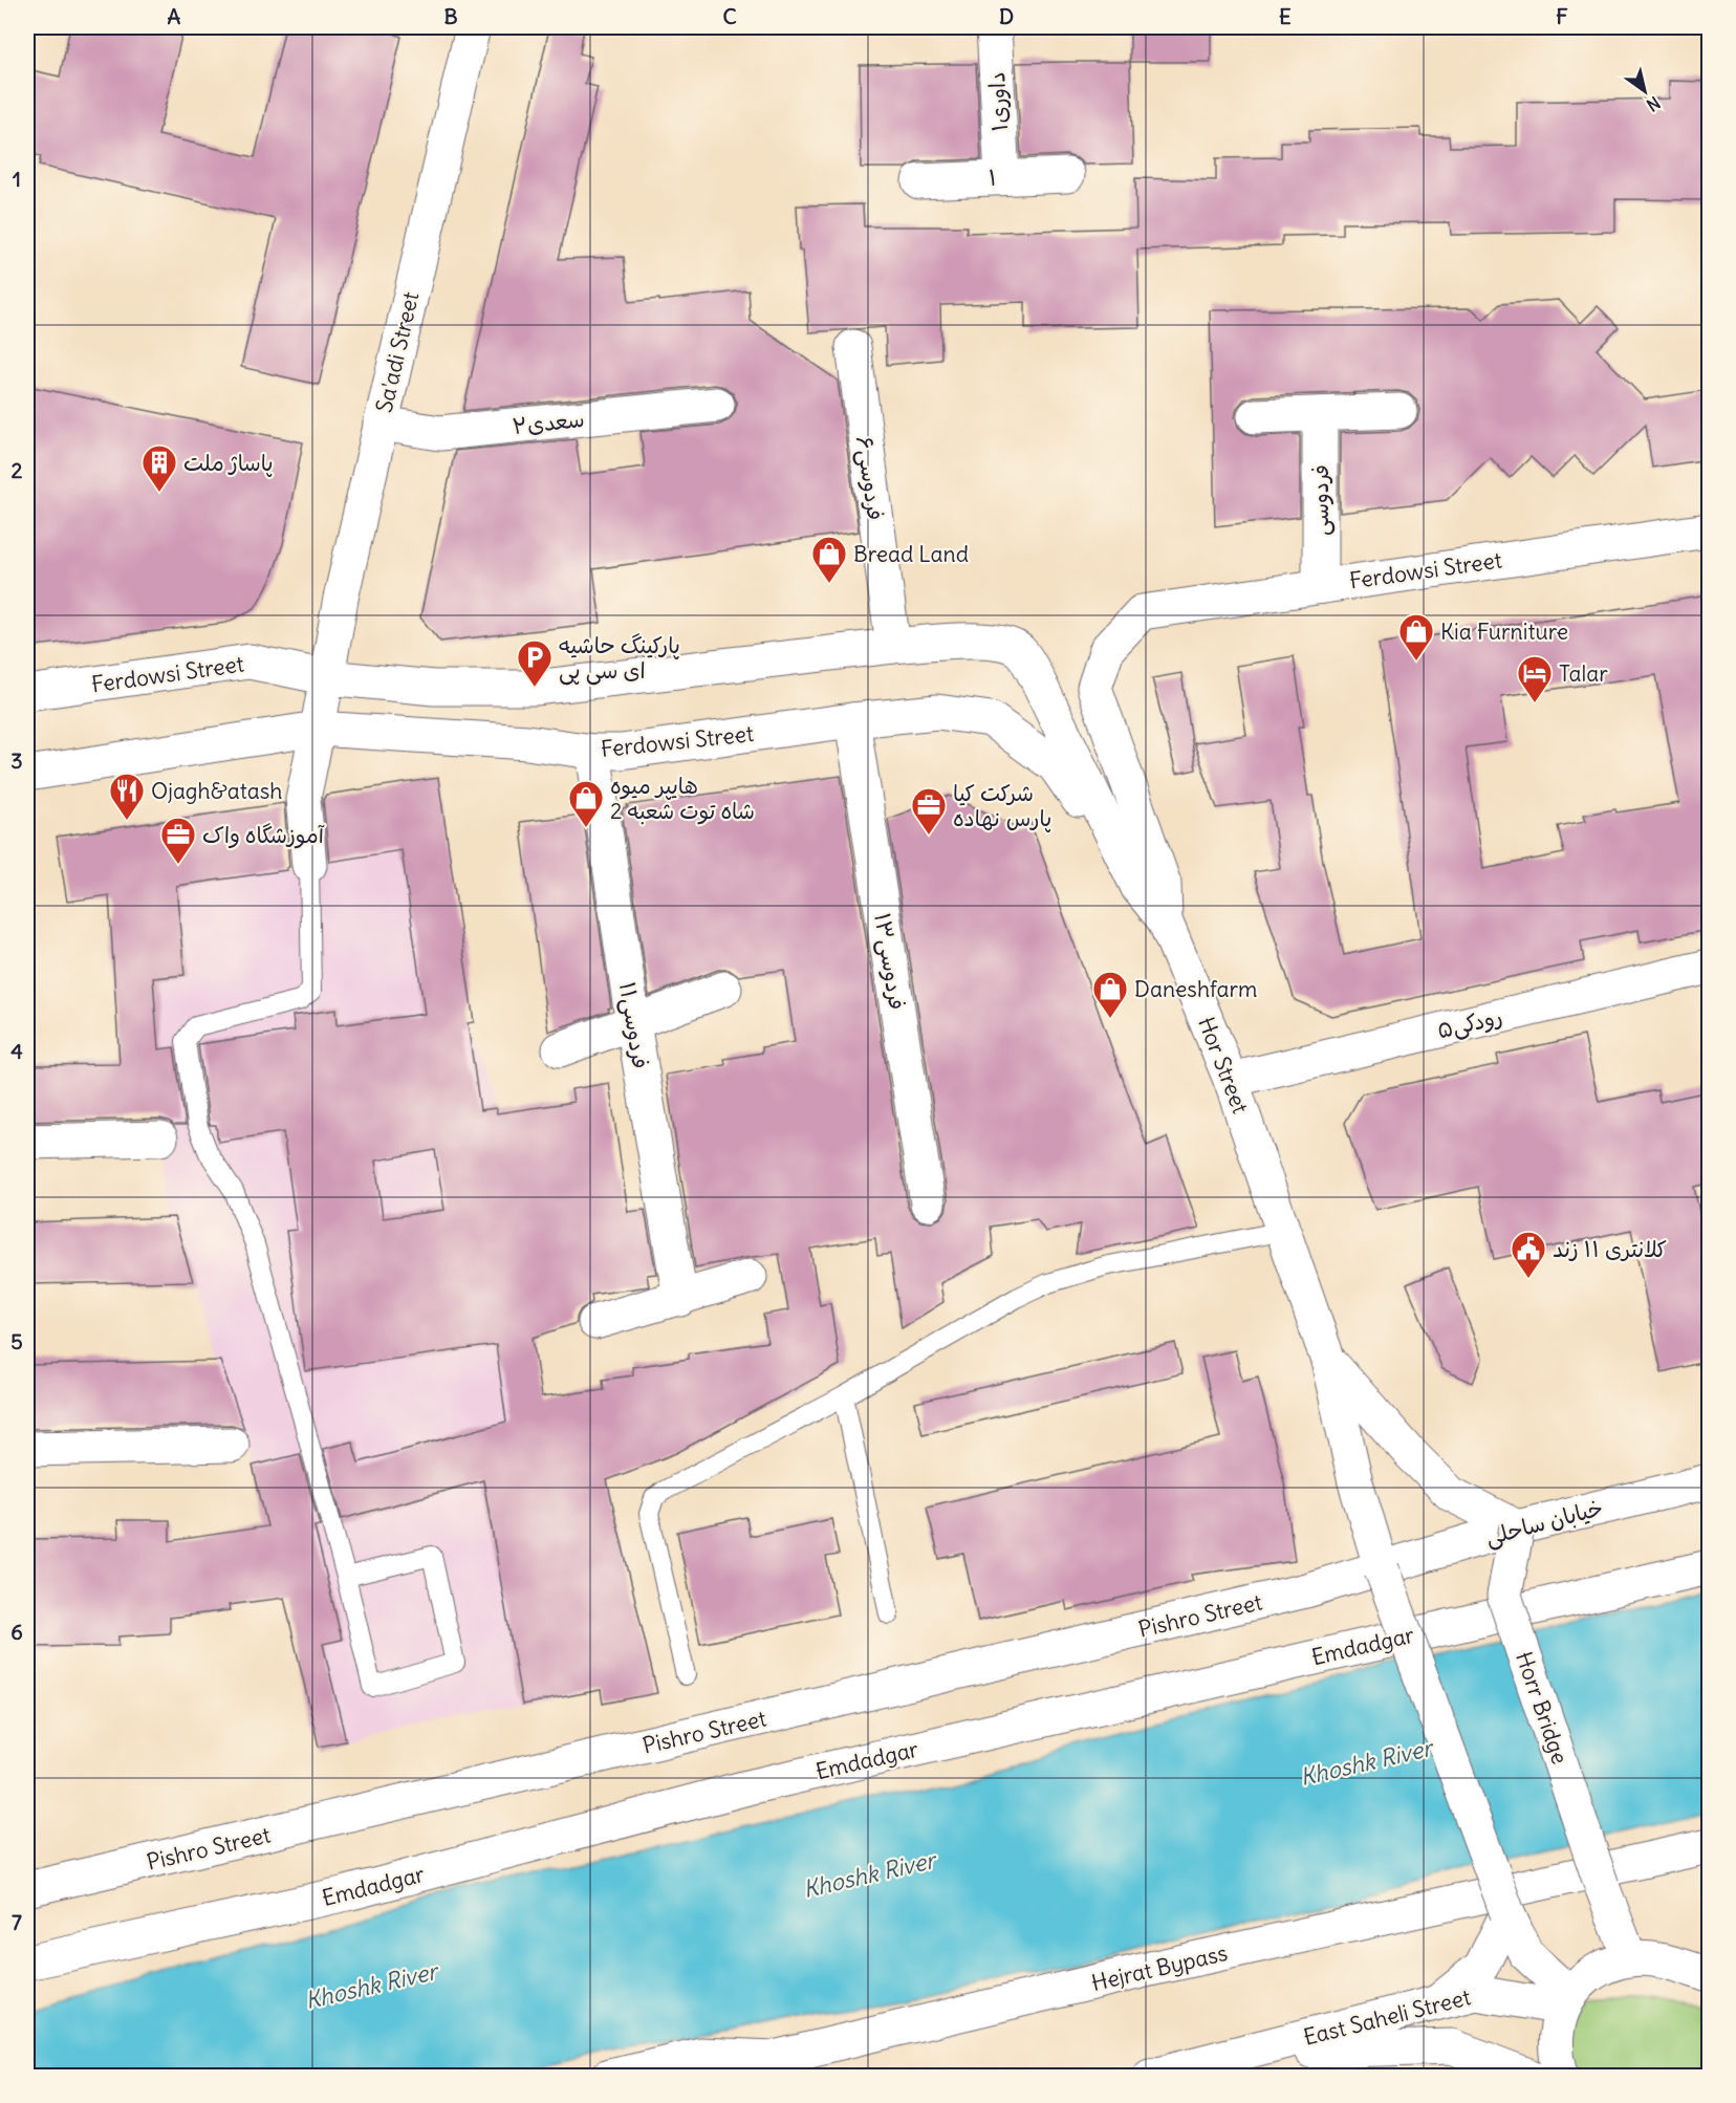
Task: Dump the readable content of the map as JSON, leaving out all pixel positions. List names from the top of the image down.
{
  "streets": {
    "street": [
      "داوری۱",
      "۱",
      "Sa'adi Street",
      "سعدی۲",
      "فردوسی۶",
      "فردوسی",
      "Ferdowsi Street",
      "فردوسی۱۳",
      "رودکی۵",
      "فردوسی۱۱",
      "Hor Street",
      "خیابان ساحلی",
      "Pishro Street",
      "Emdadgar",
      "Horr Bridge",
      "Hejrat Bypass",
      "East Saheli Street"
    ]
  },
  "crossings": [
    ["داوری۱", "۱"],
    ["Sa'adi Street", "سعدی۲"],
    ["Sa'adi Street", "Ferdowsi Street"],
    ["فردوسی۶", "Ferdowsi Street"],
    ["فردوسی", "Ferdowsi Street"],
    ["Ferdowsi Street", "فردوسی۱۳"],
    ["Ferdowsi Street", "فردوسی۱۱"],
    ["Ferdowsi Street", "Hor Street"],
    ["رودکی۵", "Hor Street"],
    ["Hor Street", "خیابان ساحلی"],
    ["Hor Street", "Pishro Street"],
    ["Hor Street", "Horr Bridge"],
    ["خیابان ساحلی", "Pishro Street"],
    ["خیابان ساحلی", "Horr Bridge"]
  ],
  "water": ["Khoshk River"],
  "places": {
    "building": ["پاساژ ملت"],
    "shop": [
      "Bread Land",
      "Kia Furniture",
      "هایپر میوه شاه توت شعبه 2",
      "Daneshfarm"
    ],
    "parking": ["پارکینگ حاشیه ای سی پی"],
    "hotel": ["Talar"],
    "restaurant": ["Ojagh&atash"],
    "office": ["شرکت کیا پارس نهاده", "آموزشگاه واک"],
    "public building": ["کلانتری ۱۱ زند"]
  },
  "north": "bottom right",
  "grid": {
    "columns": [
      "A",
      "B",
      "C",
      "D",
      "E",
      "F"
    ],
    "rows": [
      "1",
      "2",
      "3",
      "4",
      "5",
      "6",
      "7"
    ]
  }
}
